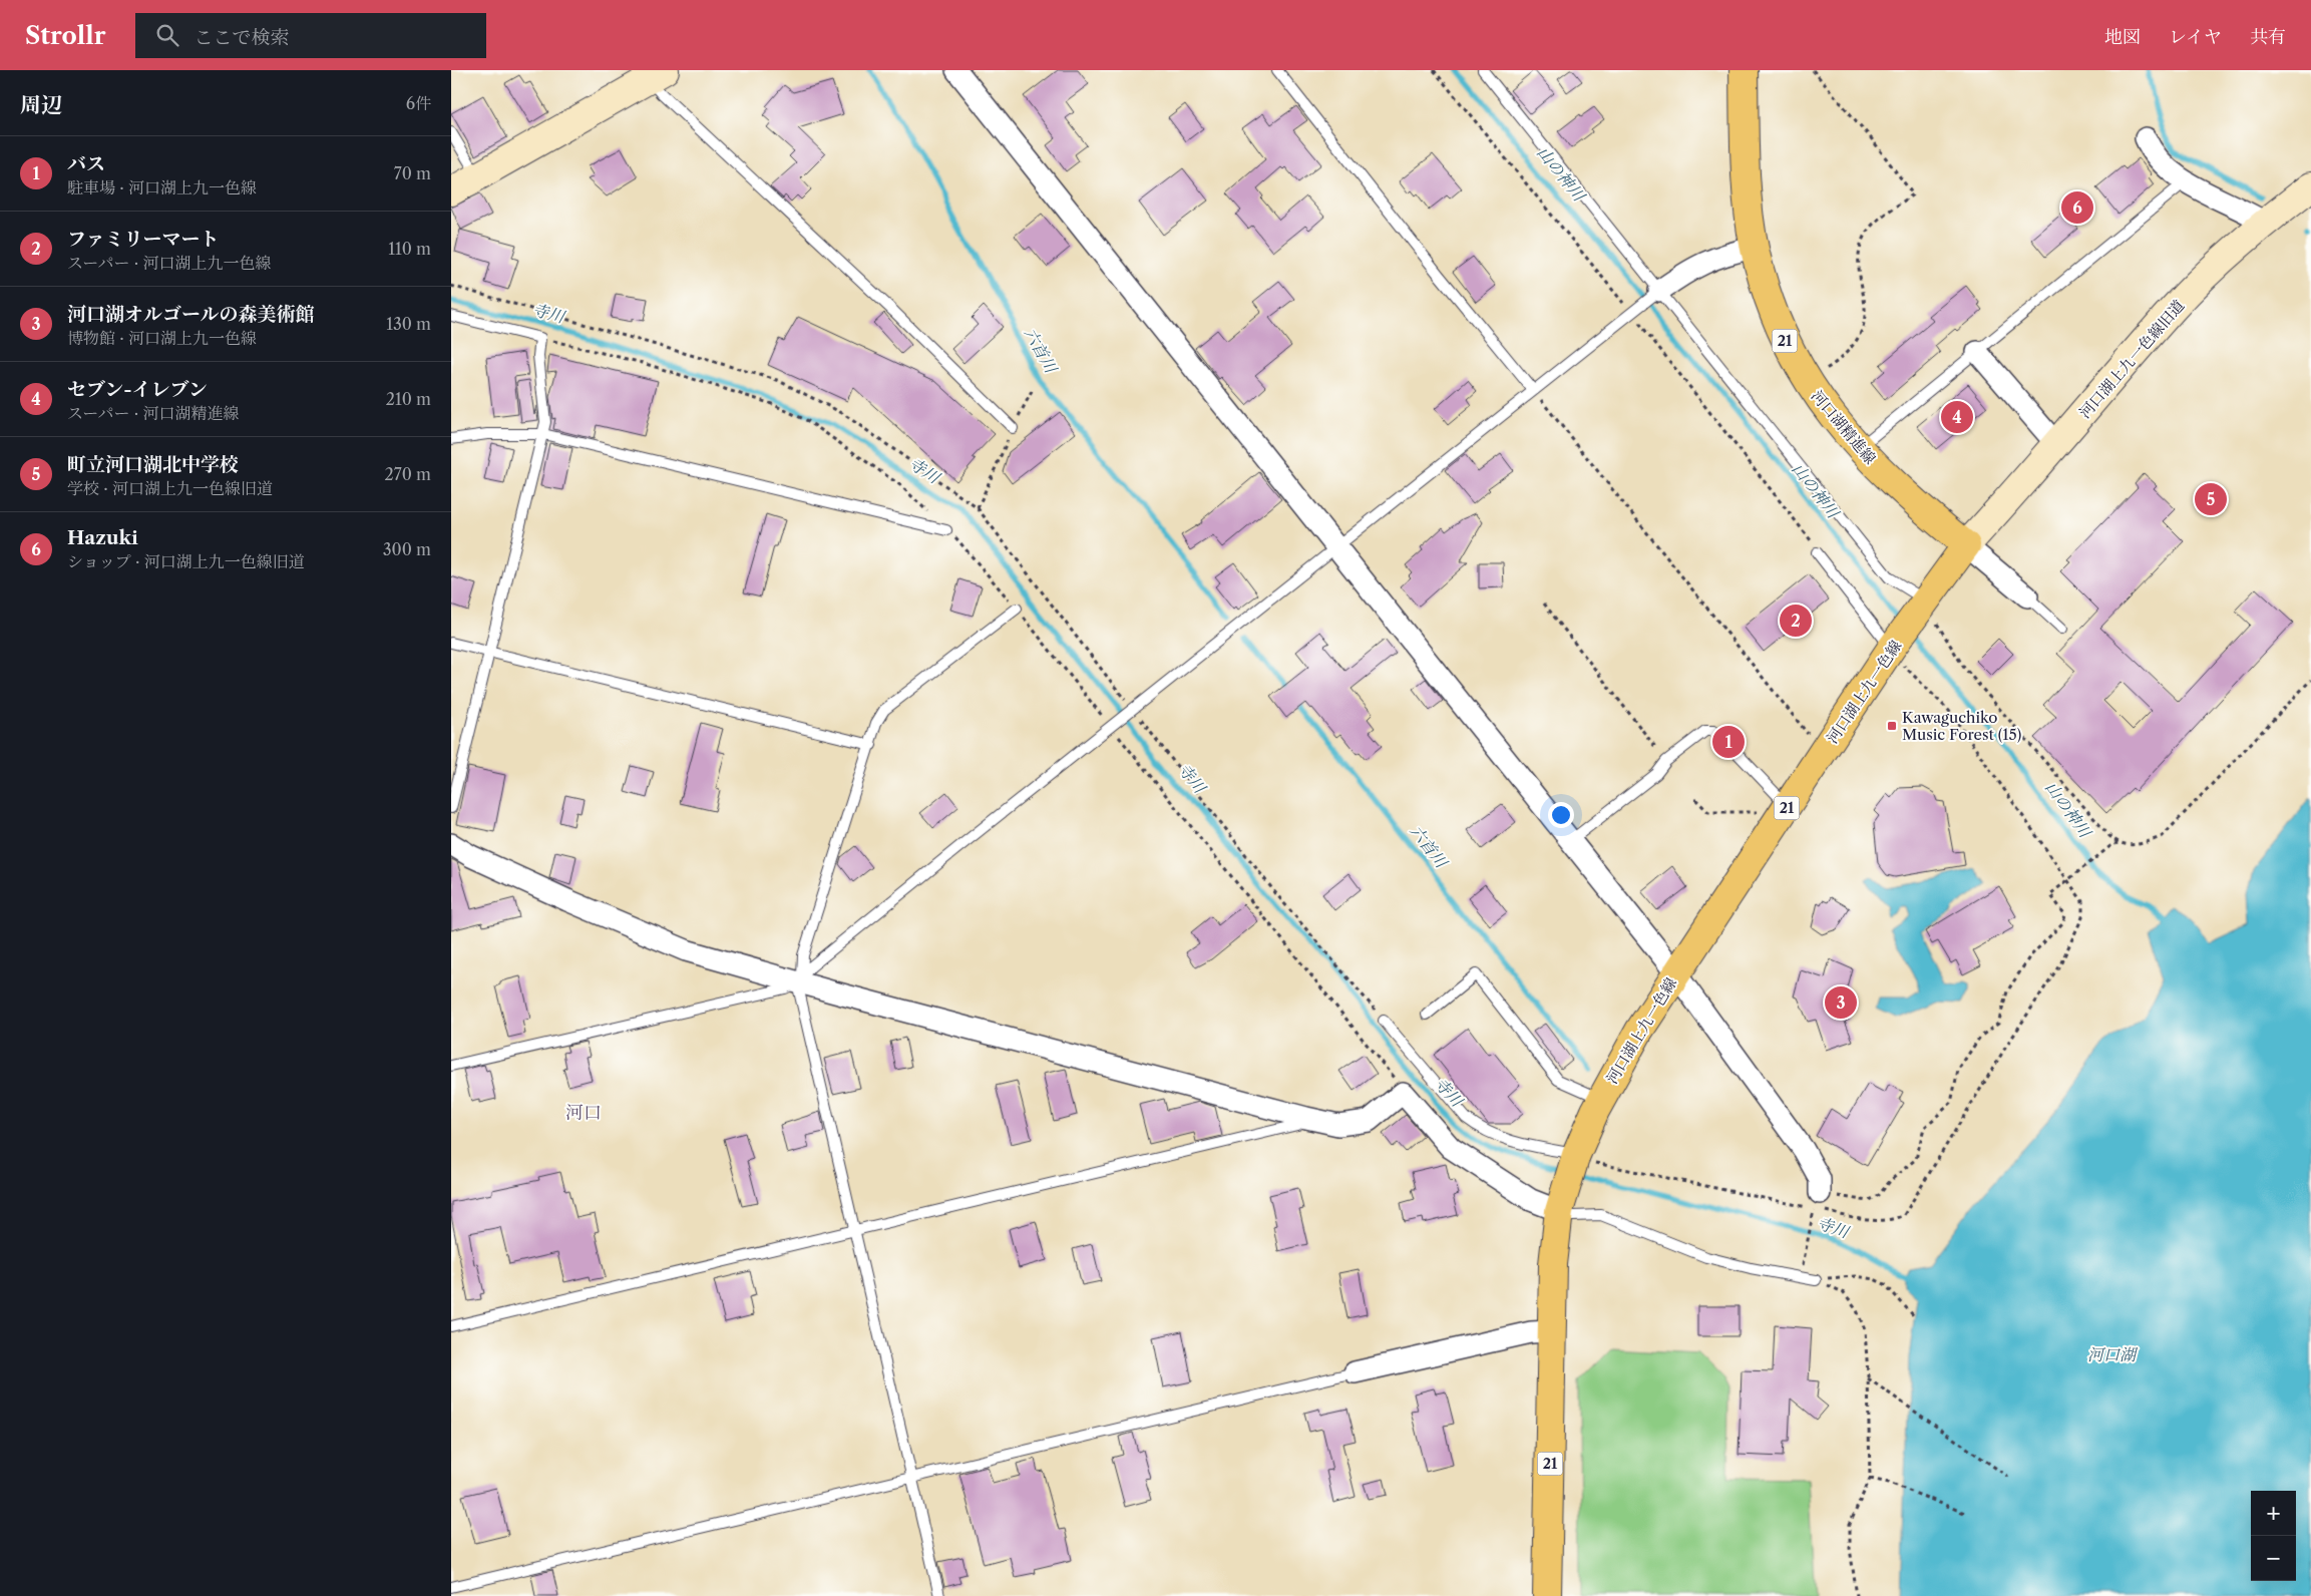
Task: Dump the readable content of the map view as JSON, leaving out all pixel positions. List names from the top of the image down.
{
  "streets": {
    "main road": ["21", "河口湖精進線", "河口湖上九一色線"],
    "street": ["河口湖上九一色線旧道"]
  },
  "crossings": [
    ["河口湖上九一色線旧道", "河口湖精進線"],
    ["河口湖上九一色線旧道", "河口湖上九一色線"],
    ["河口湖精進線", "河口湖上九一色線"]
  ],
  "districts": ["河口"],
  "water": [
    "山の神川",
    "寺川",
    "六首川",
    "河口湖"
  ],
  "places": {
    "transit": ["Kawaguchiko Music Forest (15)"]
  },
  "page": {
    "header": "Strollr",
    "search": "ここで検索",
    "nav": ["地図", "レイヤ", "共有"],
    "heading": ["周辺", "6件"],
    "list": [
      {
        "mark": "1",
        "name": "バス",
        "note": "駐車場 · 河口湖上九一色線",
        "value": "70 m"
      },
      {
        "mark": "2",
        "name": "ファミリーマート",
        "note": "スーパー · 河口湖上九一色線",
        "value": "110 m"
      },
      {
        "mark": "3",
        "name": "河口湖オルゴールの森美術館",
        "note": "博物館 · 河口湖上九一色線",
        "value": "130 m"
      },
      {
        "mark": "4",
        "name": "セブン-イレブン",
        "note": "スーパー · 河口湖精進線",
        "value": "210 m"
      },
      {
        "mark": "5",
        "name": "町立河口湖北中学校",
        "note": "学校 · 河口湖上九一色線旧道",
        "value": "270 m"
      },
      {
        "mark": "6",
        "name": "Hazuki",
        "note": "ショップ · 河口湖上九一色線旧道",
        "value": "300 m"
      }
    ],
    "pins": [
      "6",
      "4",
      "5",
      "2",
      "1",
      "3"
    ],
    "map_buttons": ["+", "−"]
  }
}
